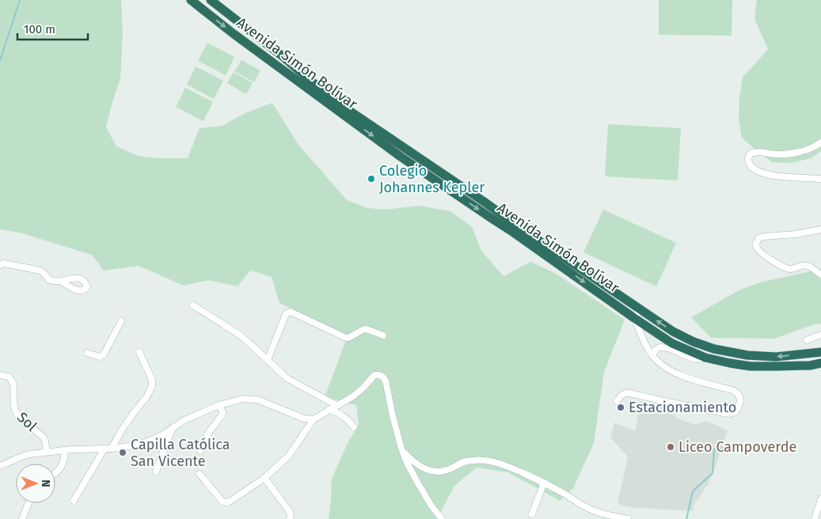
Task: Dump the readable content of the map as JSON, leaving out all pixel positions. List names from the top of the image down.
{
  "streets": {
    "highway": ["Avenida Simón Bolívar"],
    "street": ["Sol"]
  },
  "places": [
    "Colegio Johannes Kepler",
    "Estacionamiento",
    "Liceo Campoverde",
    "Capilla Católica San Vicente"
  ],
  "scale_bar": "100 m",
  "north": "right"
}
